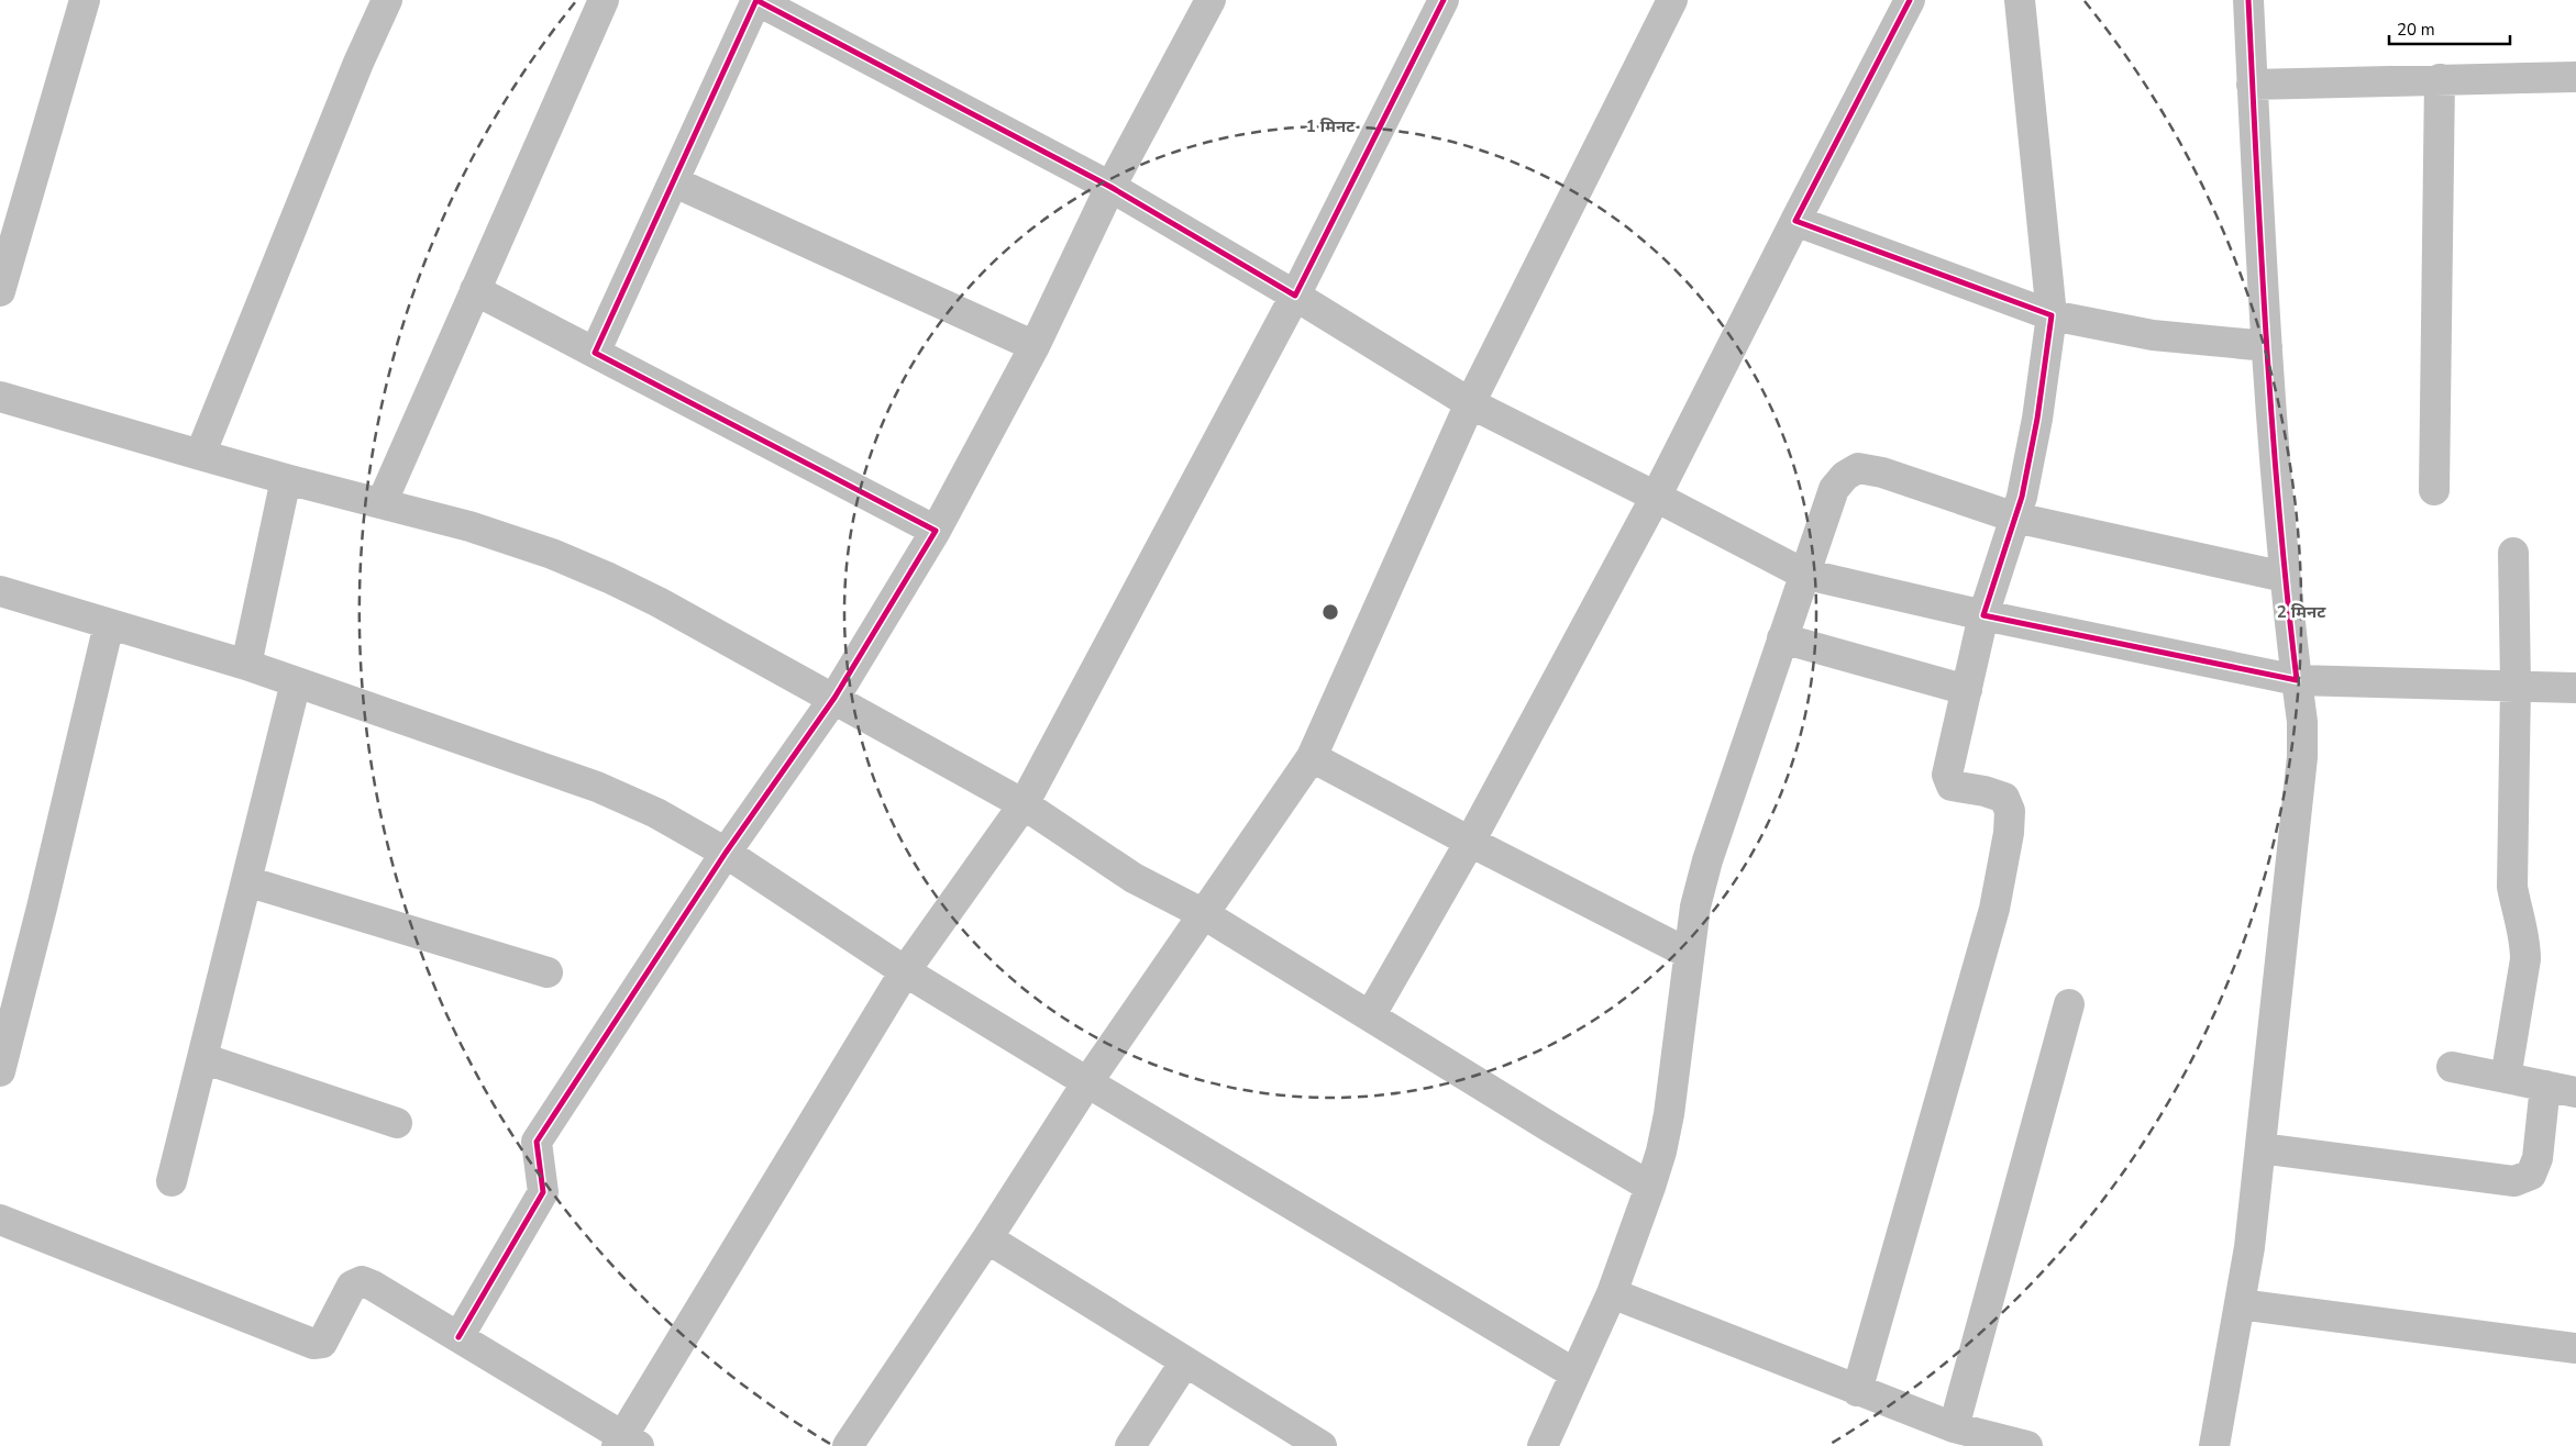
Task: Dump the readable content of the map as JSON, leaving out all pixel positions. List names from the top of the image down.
{
  "scale_bar": "20 m",
  "rings": ["1 मिनट", "2 मिनट"]
}
